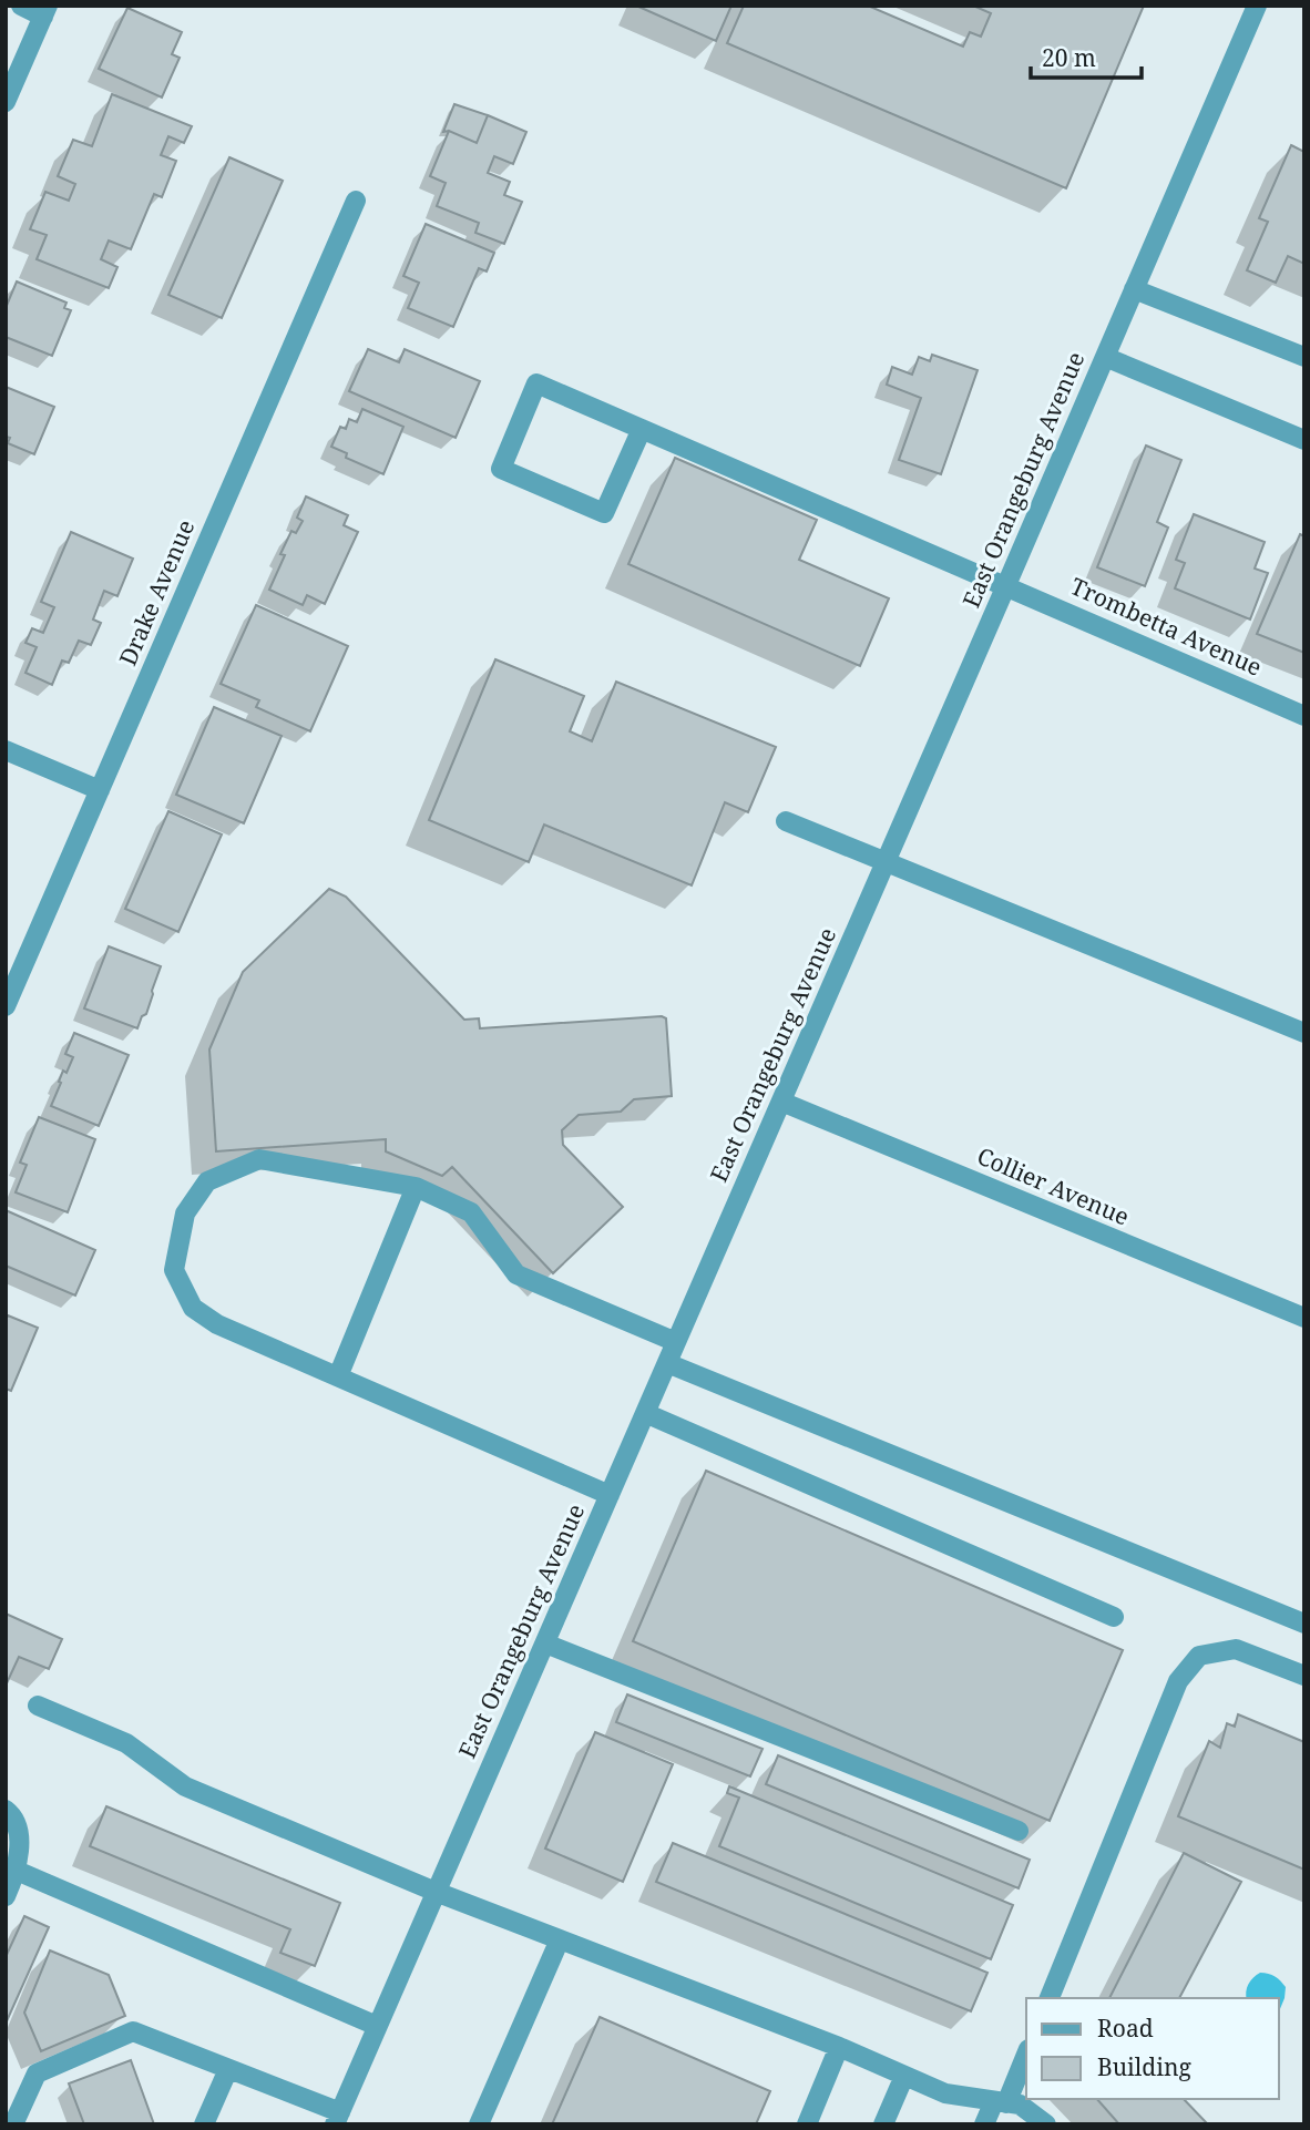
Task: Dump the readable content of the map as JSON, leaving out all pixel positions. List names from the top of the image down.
{
  "streets": {
    "street": [
      "East Orangeburg Avenue",
      "Drake Avenue",
      "Trombetta Avenue",
      "Collier Avenue"
    ]
  },
  "crossings": [
    ["East Orangeburg Avenue", "Trombetta Avenue"],
    ["East Orangeburg Avenue", "Collier Avenue"]
  ],
  "legend": ["Road", "Building"],
  "scale_bar": "20 m"
}
